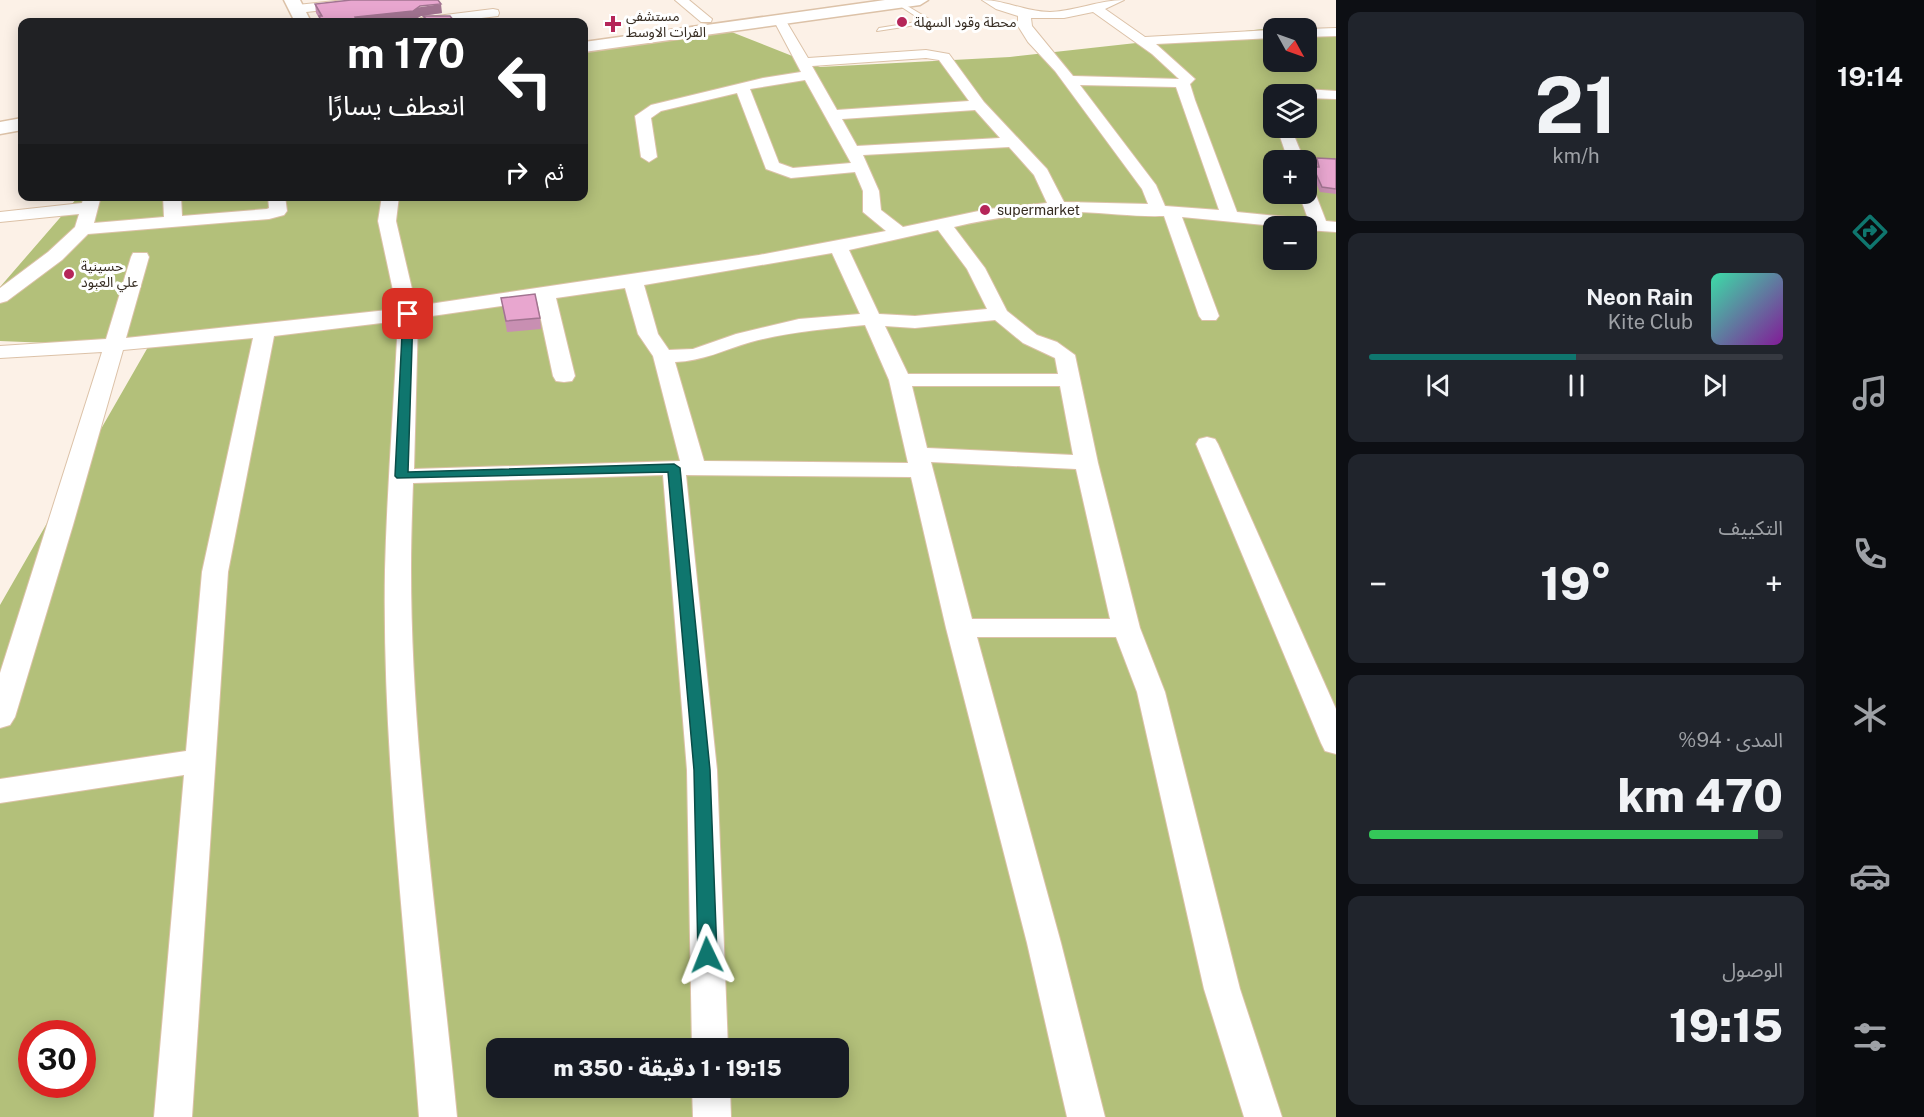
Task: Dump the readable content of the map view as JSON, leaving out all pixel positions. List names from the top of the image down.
{
  "places": {
    "other": ["محطة وقود السهلة", "supermarket", "حسينية علي العبود"],
    "health": ["مستشفى الفرات الاوسط"]
  },
  "north": "bottom right",
  "page": {
    "tabs": "19:14",
    "tile": [
      ["21", "km/h"],
      "التكييف",
      ["المدى · 94%", "470 km"],
      ["الوصول", "19:15"]
    ],
    "map_buttons": ["+", "−"],
    "turn": ["170 m", "انعطف يسارًا"],
    "then": "ثم",
    "song": ["Neon Rain", "Kite Club"],
    "heat": ["−", "19°", "+"],
    "limit": "30",
    "trip": "19:15 · 1 دقيقة · 350 m"
  }
}
